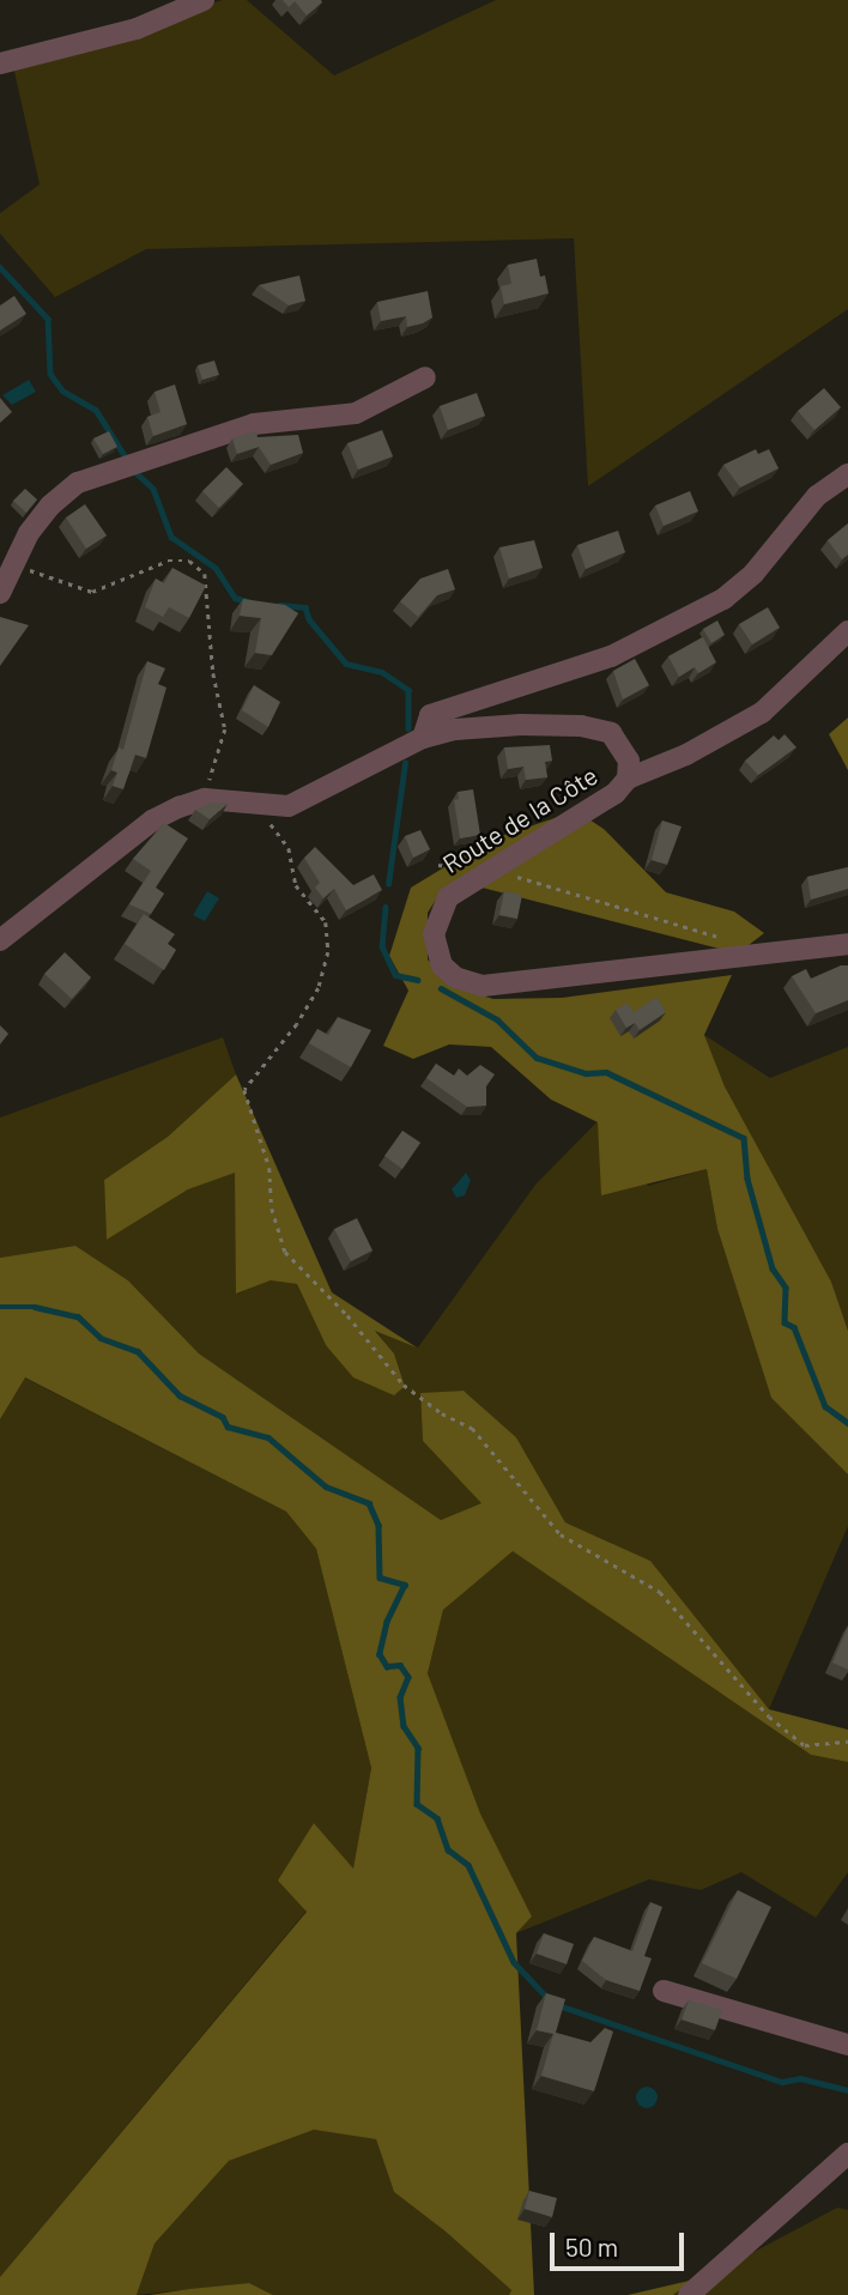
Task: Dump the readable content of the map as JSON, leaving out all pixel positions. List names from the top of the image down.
{
  "streets": {
    "street": ["Route de la Côte"]
  },
  "scale_bar": "50 m"
}
